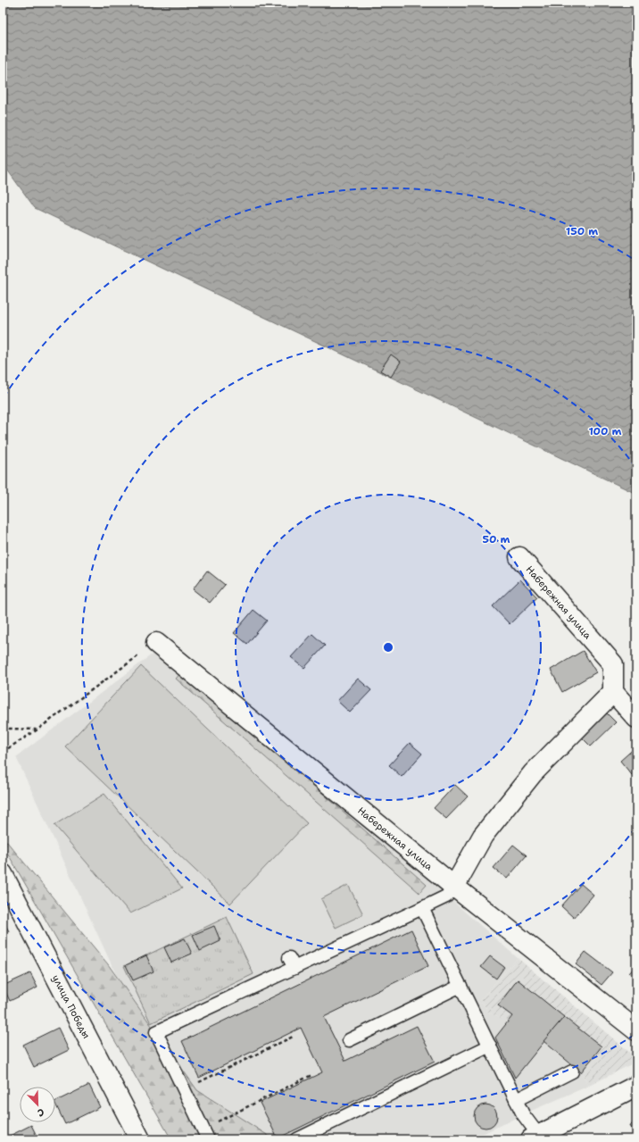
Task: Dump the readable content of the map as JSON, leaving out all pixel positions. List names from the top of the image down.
{
  "streets": {
    "street": ["Набережная улица", "улица Победы"]
  },
  "north": "bottom right",
  "rings": ["150 m", "100 m", "50 m"]
}
